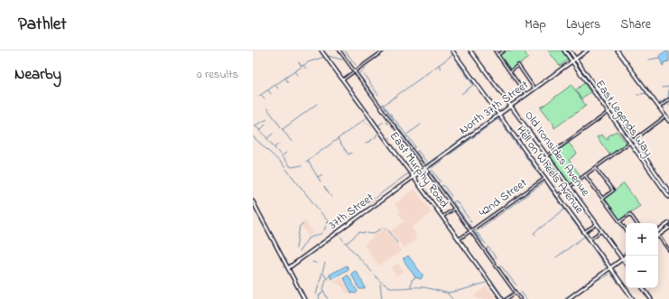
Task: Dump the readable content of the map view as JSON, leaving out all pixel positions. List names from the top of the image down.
{
  "streets": {
    "street": [
      "North 37th Street",
      "East Legends Way",
      "Old Ironsides Avenue",
      "East Murphy Road",
      "Hell on Wheels Avenue",
      "42nd Street",
      "37th Street"
    ]
  },
  "crossings": [
    ["North 37th Street", "East Legends Way"],
    ["North 37th Street", "Old Ironsides Avenue"],
    ["North 37th Street", "Hell on Wheels Avenue"],
    ["North 37th Street", "37th Street"],
    ["East Murphy Road", "42nd Street"],
    ["East Murphy Road", "37th Street"],
    ["Hell on Wheels Avenue", "42nd Street"]
  ],
  "page": {
    "header": "Pathlet",
    "nav": ["Map", "Layers", "Share"],
    "heading": ["Nearby", "0 results"],
    "map_buttons": ["+", "−"]
  }
}
